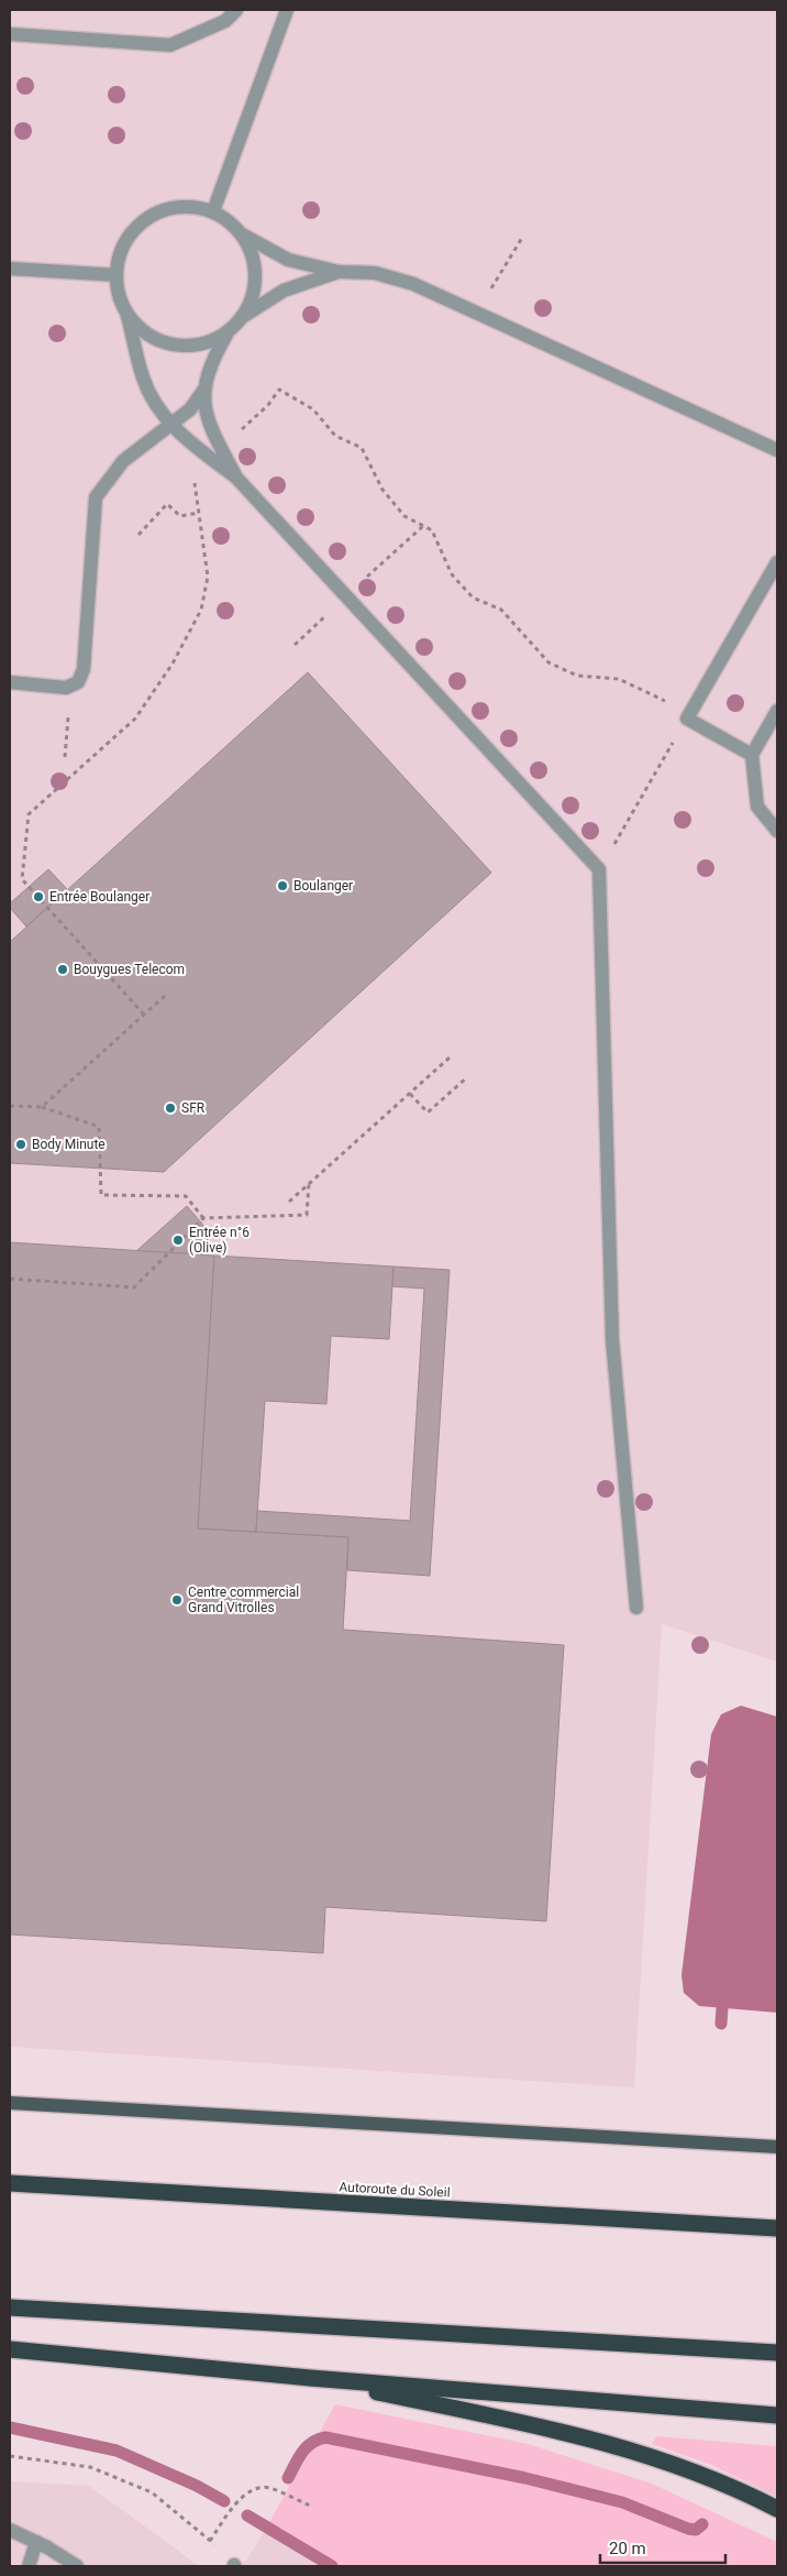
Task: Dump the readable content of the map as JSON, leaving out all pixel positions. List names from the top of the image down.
{
  "streets": {
    "highway": ["Autoroute du Soleil"]
  },
  "places": [
    "Boulanger",
    "Entrée Boulanger",
    "Bouygues Telecom",
    "SFR",
    "Body Minute",
    "Entrée n°6 (Olive)",
    "Centre commercial Grand Vitrolles"
  ],
  "scale_bar": "20 m"
}
